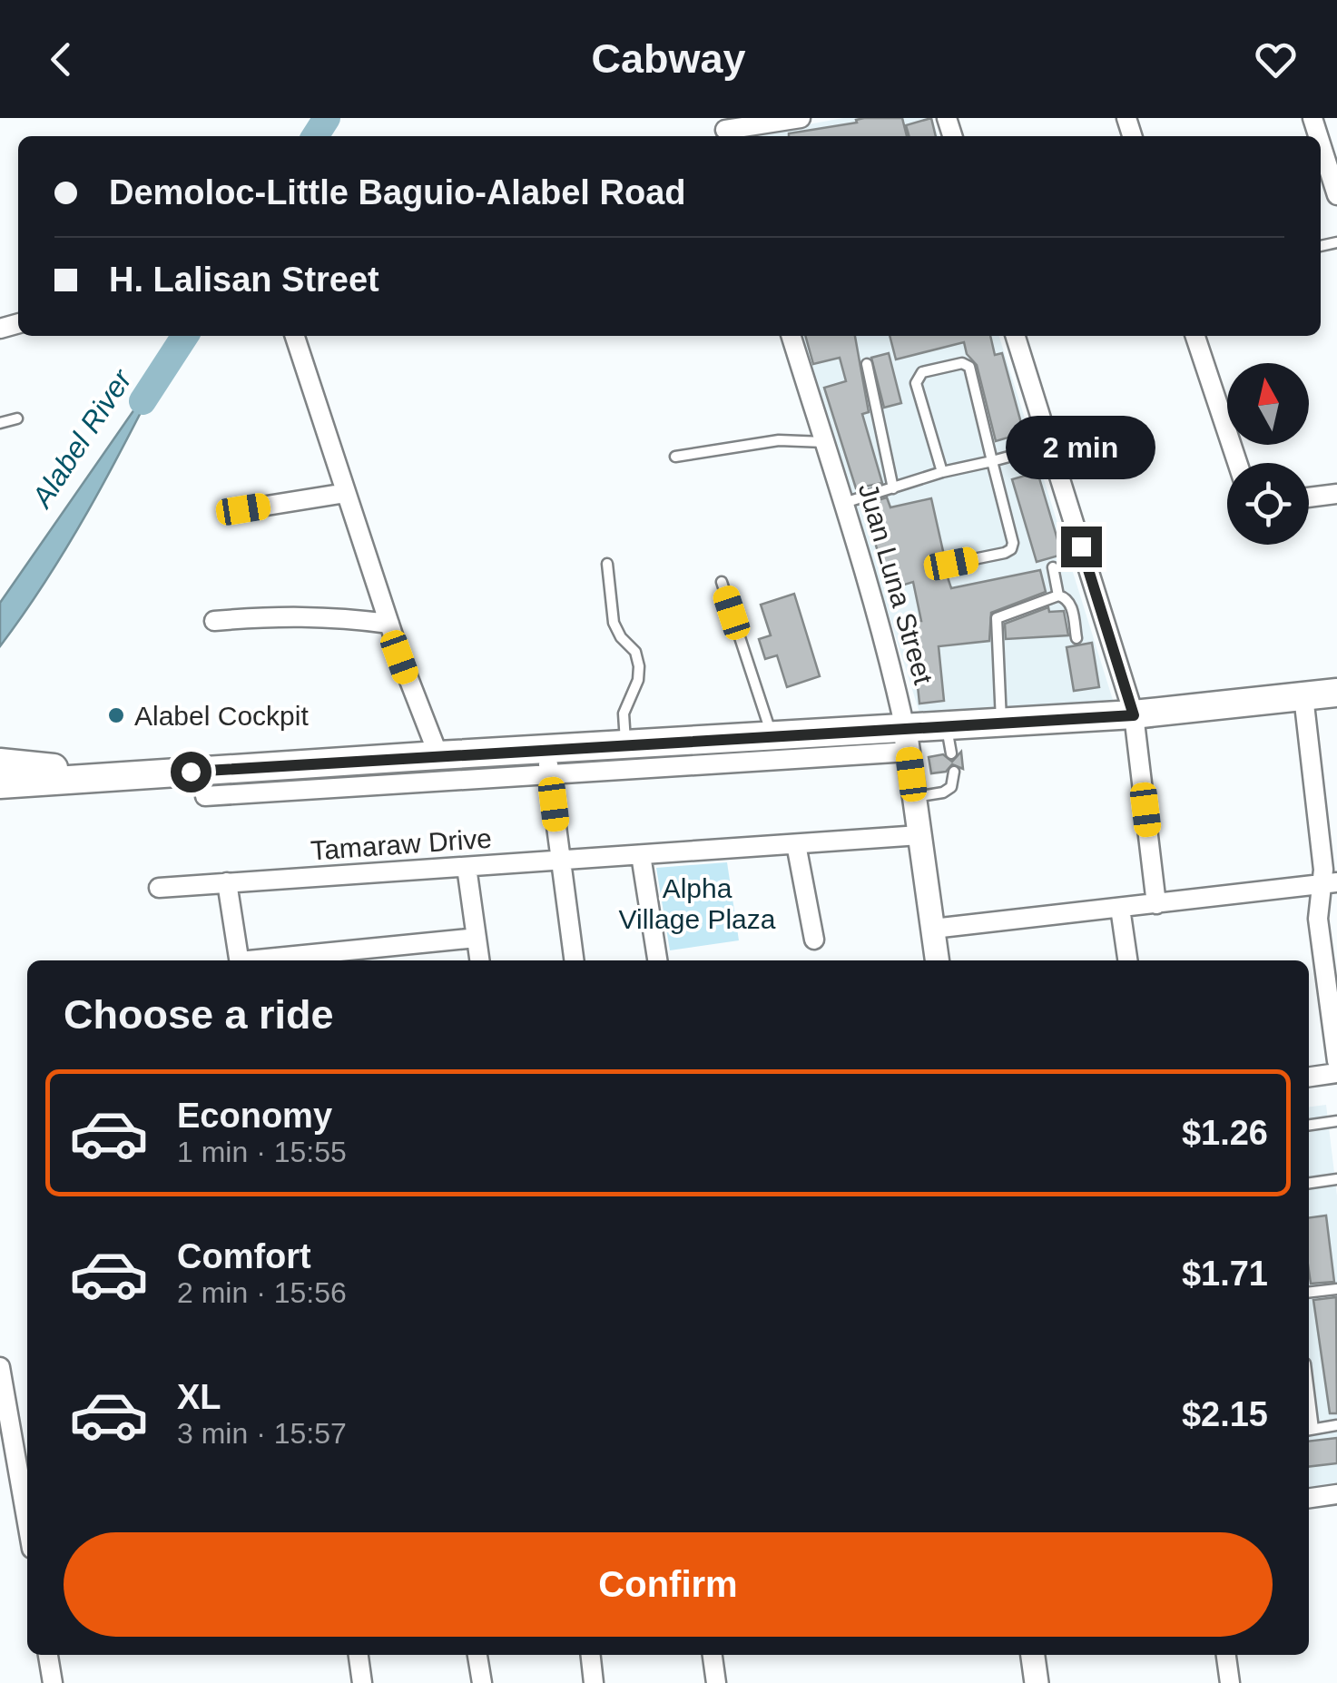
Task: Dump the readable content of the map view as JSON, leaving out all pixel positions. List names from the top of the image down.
{
  "streets": {
    "street": ["Juan Luna Street", "Tamaraw Drive"]
  },
  "crossings": [
    ["Juan Luna Street", "Tamaraw Drive"]
  ],
  "water": ["Alabel River"],
  "parks": ["Alpha Village Plaza"],
  "places": ["Alabel Cockpit"],
  "north": "top",
  "page": {
    "header": "Cabway",
    "banner": ["Demoloc-Little Baguio-Alabel Road", "H. Lalisan Street"],
    "bubble": "2 min",
    "heading": "Choose a ride",
    "list": [
      {
        "name": "Economy",
        "note": "1 min · 15:55",
        "value": "$1.26"
      },
      {
        "name": "Comfort",
        "note": "2 min · 15:56",
        "value": "$1.71"
      },
      {
        "name": "XL",
        "note": "3 min · 15:57",
        "value": "$2.15"
      }
    ],
    "buttons": "Confirm"
  }
}
